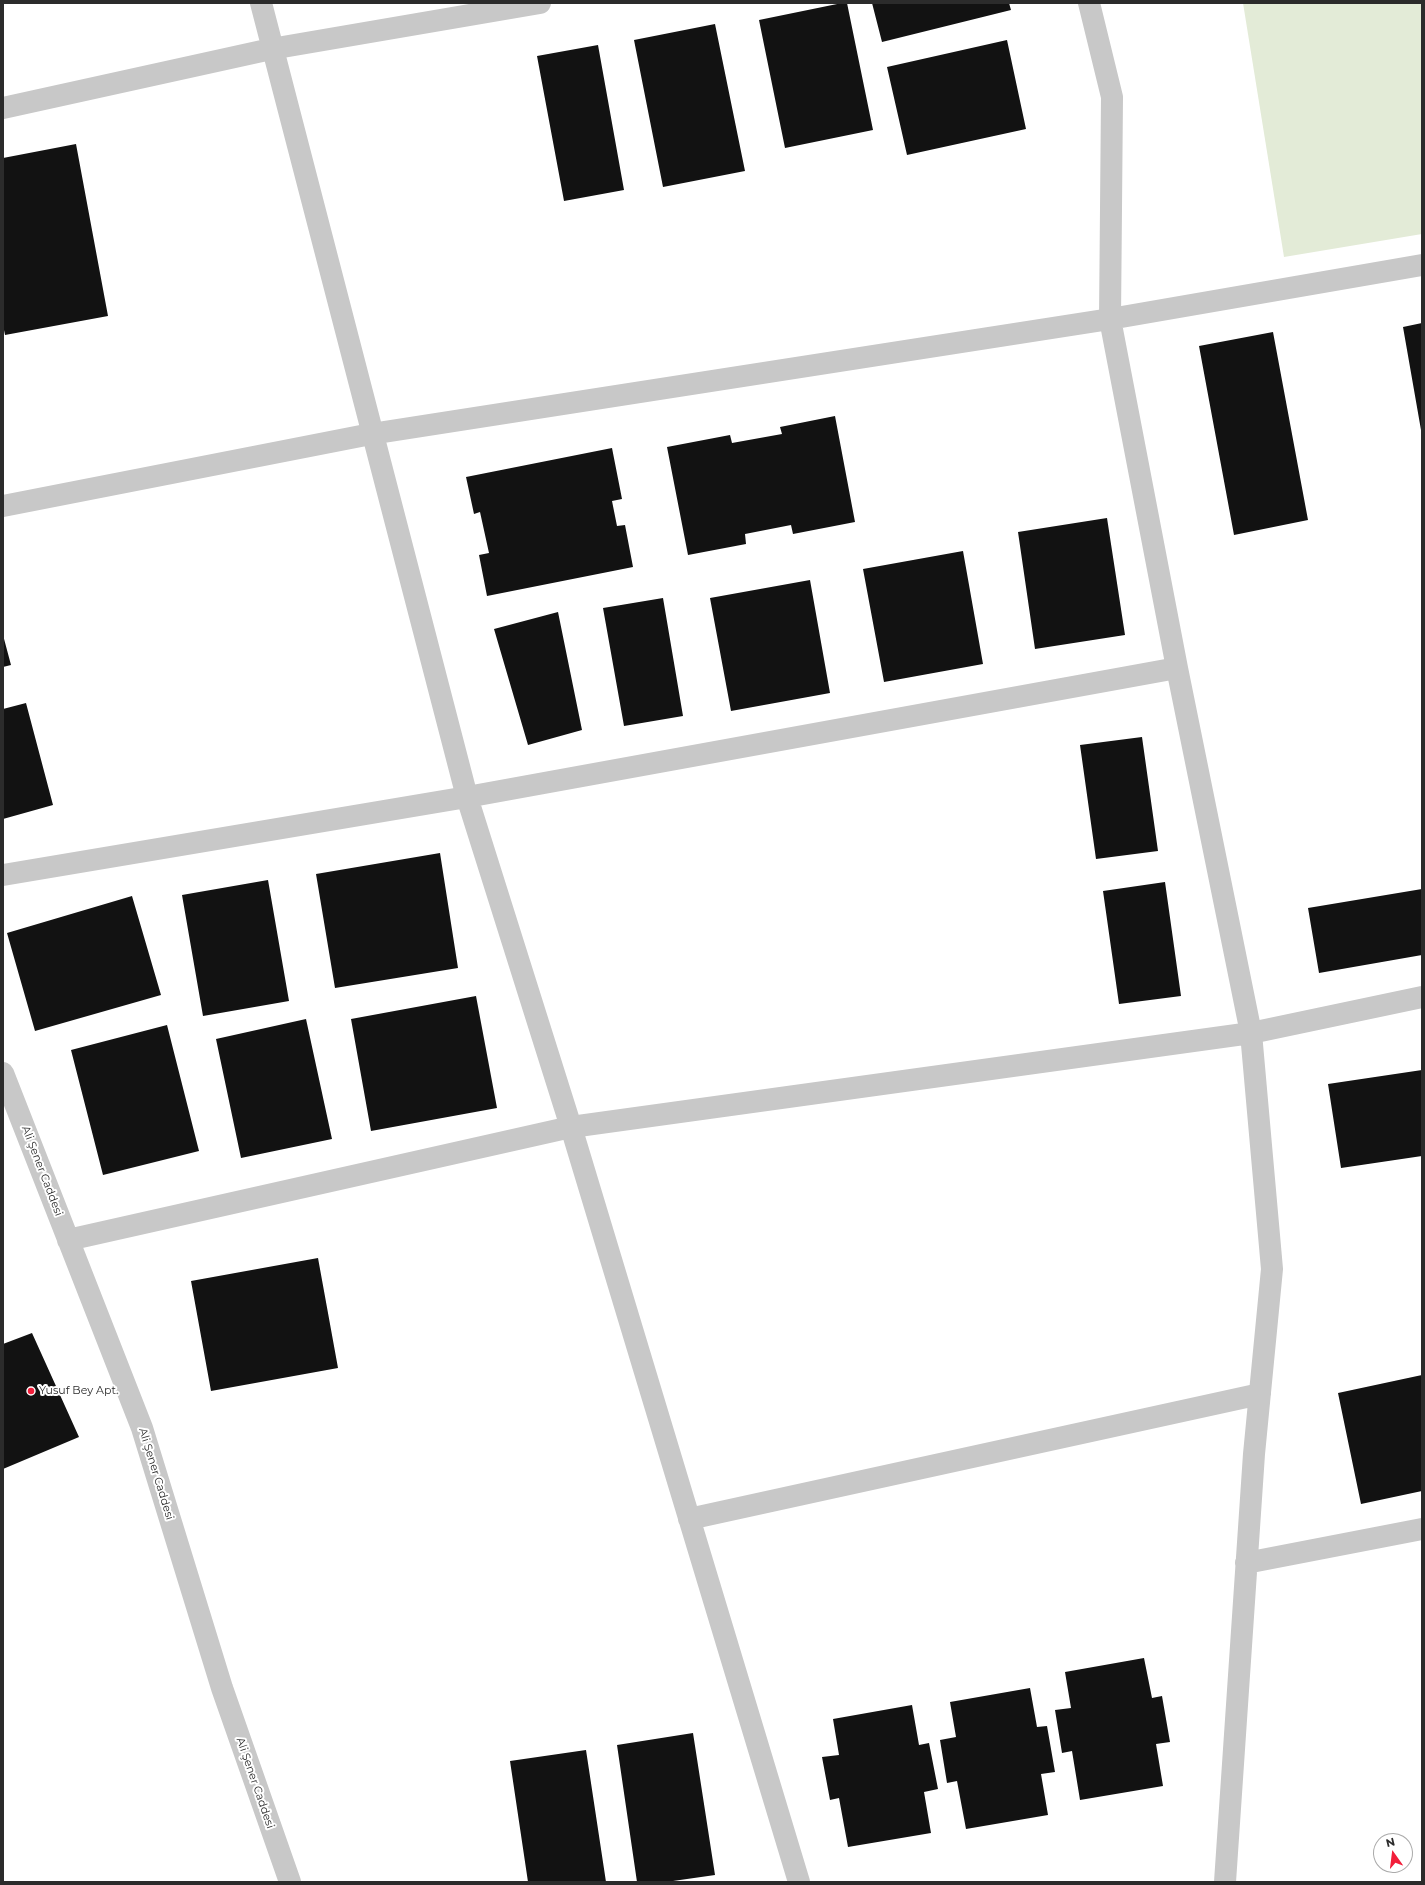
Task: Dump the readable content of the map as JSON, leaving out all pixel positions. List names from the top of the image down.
{
  "streets": {
    "street": ["Ali Şener Caddesi"]
  },
  "places": ["Yusuf Bey Apt."],
  "north": "top"
}
